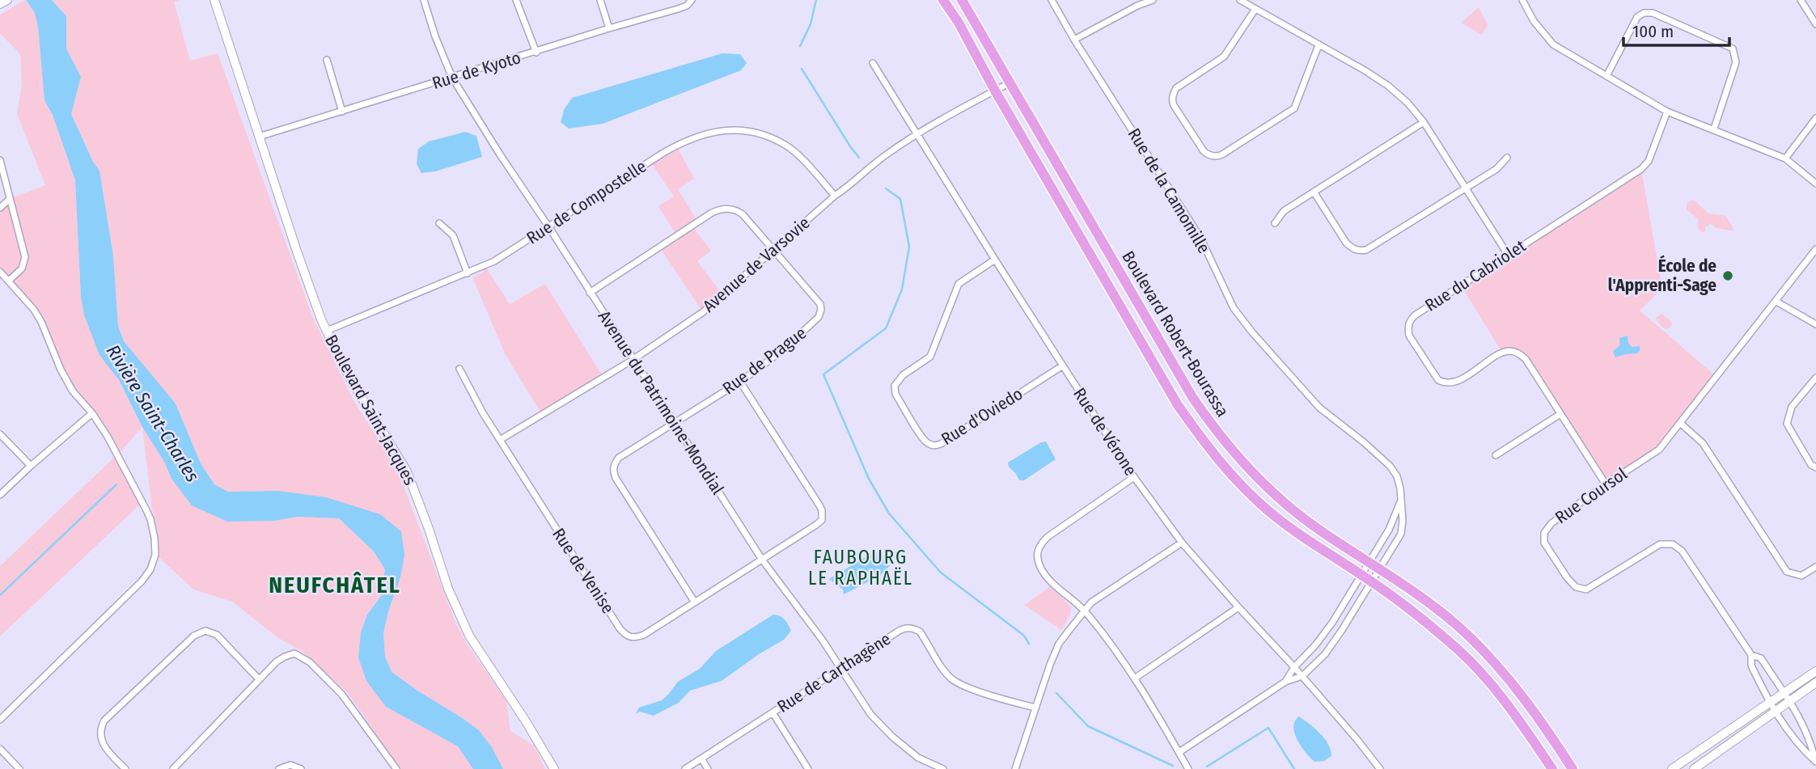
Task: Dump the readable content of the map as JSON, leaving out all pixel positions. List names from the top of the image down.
{
  "streets": {
    "highway": ["Boulevard Robert-Bourassa"],
    "street": [
      "Rue de Kyoto",
      "Rue de la Camomille",
      "Rue de Compostelle",
      "Avenue de Varsovie",
      "Rue du Cabriolet",
      "Rue de Prague",
      "Avenue du Patrimoine-Mondial",
      "Boulevard Saint-Jacques",
      "Rue d'Oviedo",
      "Rue de Vérone",
      "Rue Coursol",
      "Rue de Venise",
      "Rue de Carthagène"
    ]
  },
  "crossings": [
    ["Rue de Kyoto", "Avenue du Patrimoine-Mondial"],
    ["Rue de Kyoto", "Boulevard Saint-Jacques"],
    ["Rue de la Camomille", "Boulevard Robert-Bourassa"],
    ["Rue de la Camomille", "Rue de Vérone"],
    ["Rue de Compostelle", "Avenue de Varsovie"],
    ["Rue de Compostelle", "Avenue du Patrimoine-Mondial"],
    ["Rue de Compostelle", "Boulevard Saint-Jacques"],
    ["Avenue de Varsovie", "Boulevard Robert-Bourassa"],
    ["Avenue de Varsovie", "Rue de Prague"],
    ["Avenue de Varsovie", "Avenue du Patrimoine-Mondial"],
    ["Avenue de Varsovie", "Rue de Vérone"],
    ["Avenue de Varsovie", "Rue de Venise"],
    ["Rue du Cabriolet", "Rue Coursol"],
    ["Rue de Prague", "Avenue du Patrimoine-Mondial"],
    ["Rue de Prague", "Rue de Venise"],
    ["Avenue du Patrimoine-Mondial", "Rue de Venise"],
    ["Avenue du Patrimoine-Mondial", "Rue de Carthagène"],
    ["Rue d'Oviedo", "Rue de Vérone"]
  ],
  "districts": ["FAUBOURG LE RAPHAËL", "NEUFCHÂTEL"],
  "water": ["Rivière Saint-Charles"],
  "places": ["École de l'Apprenti-Sage"],
  "scale_bar": "100 m"
}
